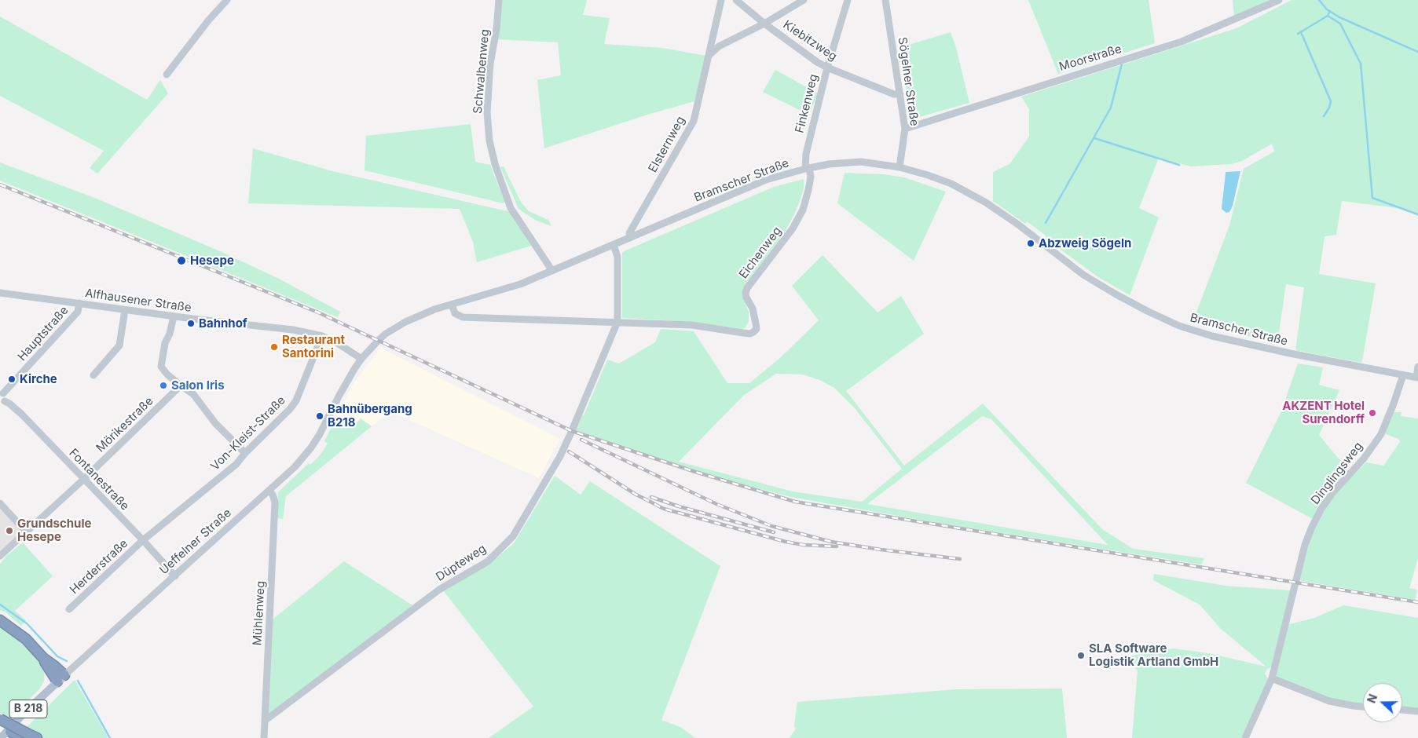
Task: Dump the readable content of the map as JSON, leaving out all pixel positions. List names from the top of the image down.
{
  "streets": {
    "main road": ["Ueffelner Straße", "B 218"],
    "street": [
      "Kiebitzweg",
      "Moorstraße",
      "Schwalbenweg",
      "Sögelner Straße",
      "Finkenweg",
      "Elsternweg",
      "Bramscher Straße",
      "Eichenweg",
      "Alfhausener Straße",
      "Hauptstraße",
      "Mörikestraße",
      "Von-Kleist-Straße",
      "Dinglingsweg",
      "Fontanestraße",
      "Düpteweg",
      "Herderstraße",
      "Mühlenweg"
    ]
  },
  "crossings": [
    ["Kiebitzweg", "Sögelner Straße"],
    ["Kiebitzweg", "Finkenweg"],
    ["Moorstraße", "Sögelner Straße"],
    ["Schwalbenweg", "Bramscher Straße"],
    ["Sögelner Straße", "Bramscher Straße"],
    ["Finkenweg", "Bramscher Straße"],
    ["Finkenweg", "Eichenweg"],
    ["Elsternweg", "Bramscher Straße"],
    ["Bramscher Straße", "Eichenweg"],
    ["Bramscher Straße", "Dinglingsweg"],
    ["Bramscher Straße", "Ueffelner Straße"],
    ["Eichenweg", "Düpteweg"],
    ["Alfhausener Straße", "Hauptstraße"],
    ["Alfhausener Straße", "Von-Kleist-Straße"],
    ["Alfhausener Straße", "Ueffelner Straße"],
    ["Mörikestraße", "Fontanestraße"],
    ["Von-Kleist-Straße", "Fontanestraße"],
    ["Von-Kleist-Straße", "Herderstraße"],
    ["Fontanestraße", "Ueffelner Straße"],
    ["Fontanestraße", "Herderstraße"],
    ["Ueffelner Straße", "Mühlenweg"],
    ["Düpteweg", "Mühlenweg"]
  ],
  "places": [
    "Abzweig Sögeln",
    "Hesepe",
    "Bahnhof",
    "Restaurant Santorini",
    "Kirche",
    "Salon Iris",
    "AKZENT Hotel Surendorff",
    "Bahnübergang B218",
    "Grundschule Hesepe",
    "SLA Software Logistik Artland GmbH"
  ],
  "north": "left"
}
